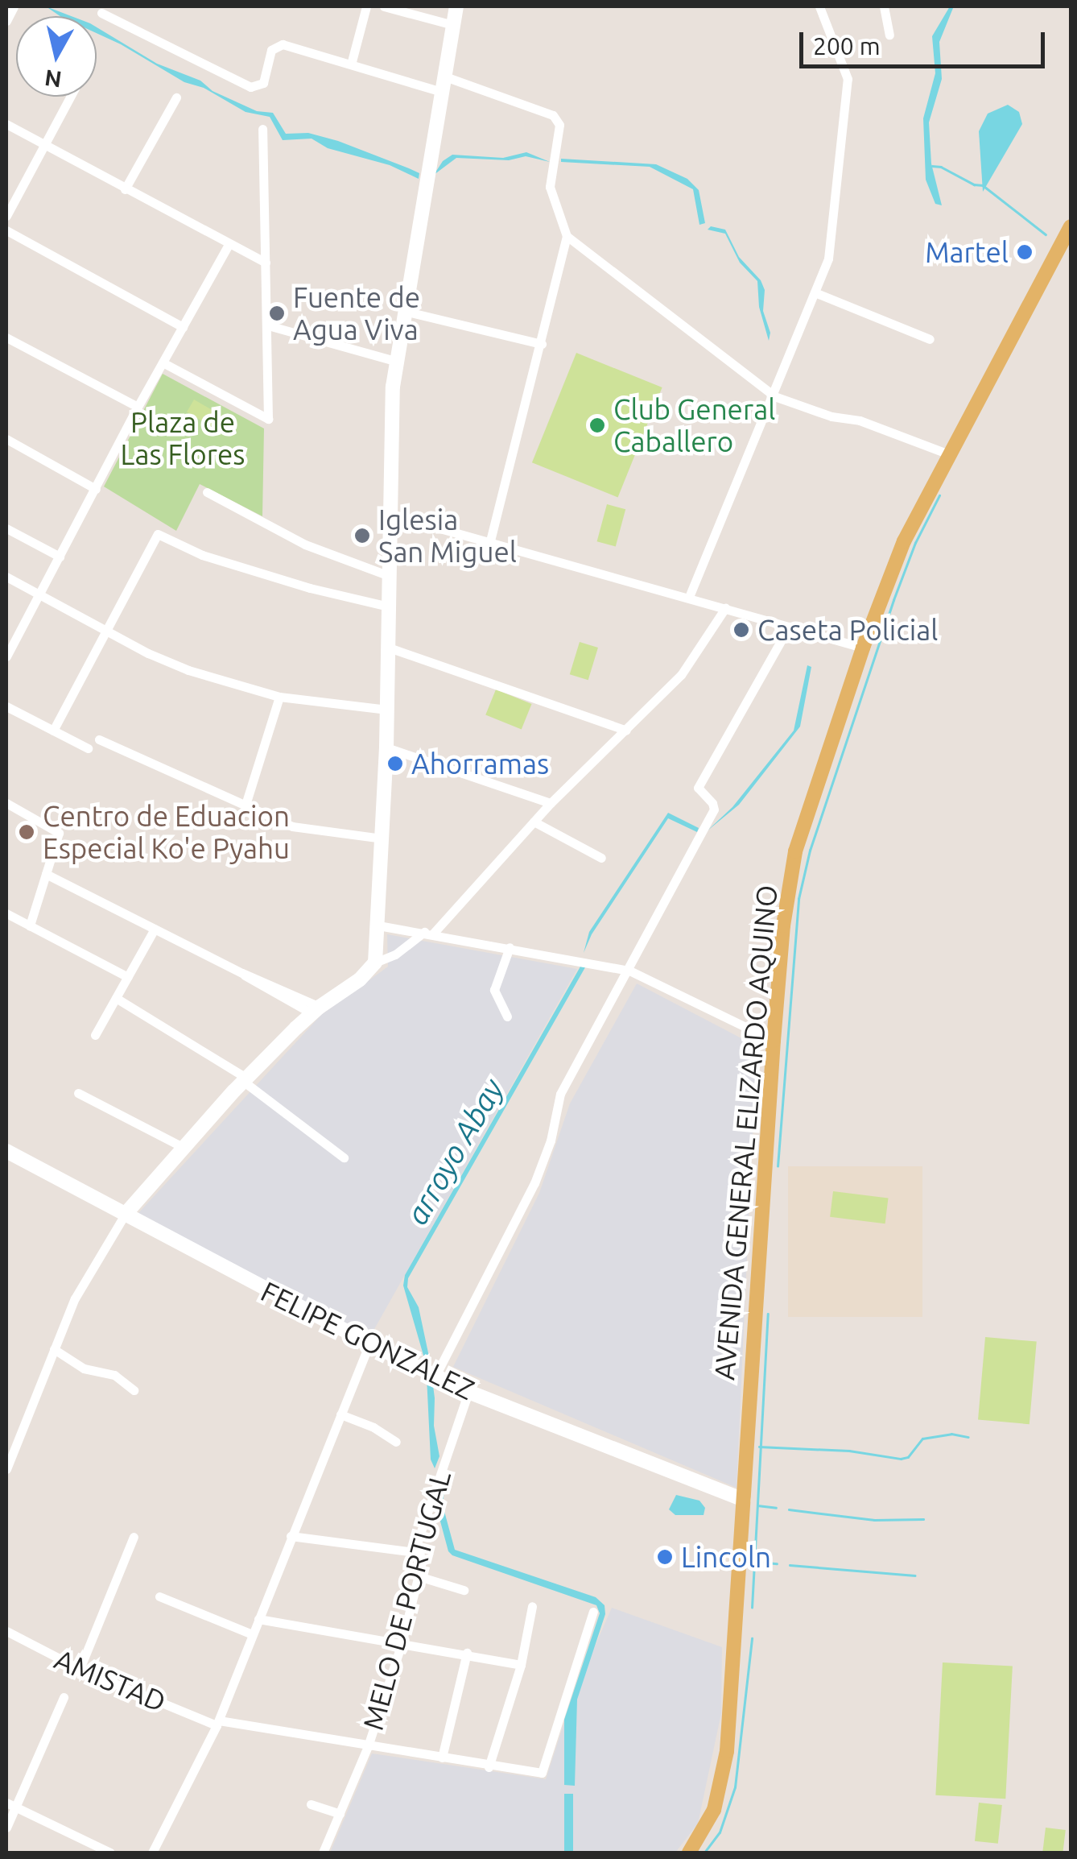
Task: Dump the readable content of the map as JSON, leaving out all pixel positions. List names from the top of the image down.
{
  "streets": {
    "main road": ["AVENIDA GENERAL ELIZARDO AQUINO"],
    "street": ["FELIPE GONZALEZ", "MELO DE PORTUGAL", "AMISTAD"]
  },
  "crossings": [
    ["AVENIDA GENERAL ELIZARDO AQUINO", "FELIPE GONZALEZ"],
    ["FELIPE GONZALEZ", "MELO DE PORTUGAL"],
    ["MELO DE PORTUGAL", "AMISTAD"]
  ],
  "water": ["arroyo Abay"],
  "parks": ["Plaza de Las Flores"],
  "places": [
    "Martel",
    "Fuente de Agua Viva",
    "Club General Caballero",
    "Iglesia San Miguel",
    "Caseta Policial",
    "Ahorramas",
    "Centro de Eduacion Especial Ko'e Pyahu",
    "Lincoln"
  ],
  "scale_bar": "200 m",
  "north": "bottom"
}
